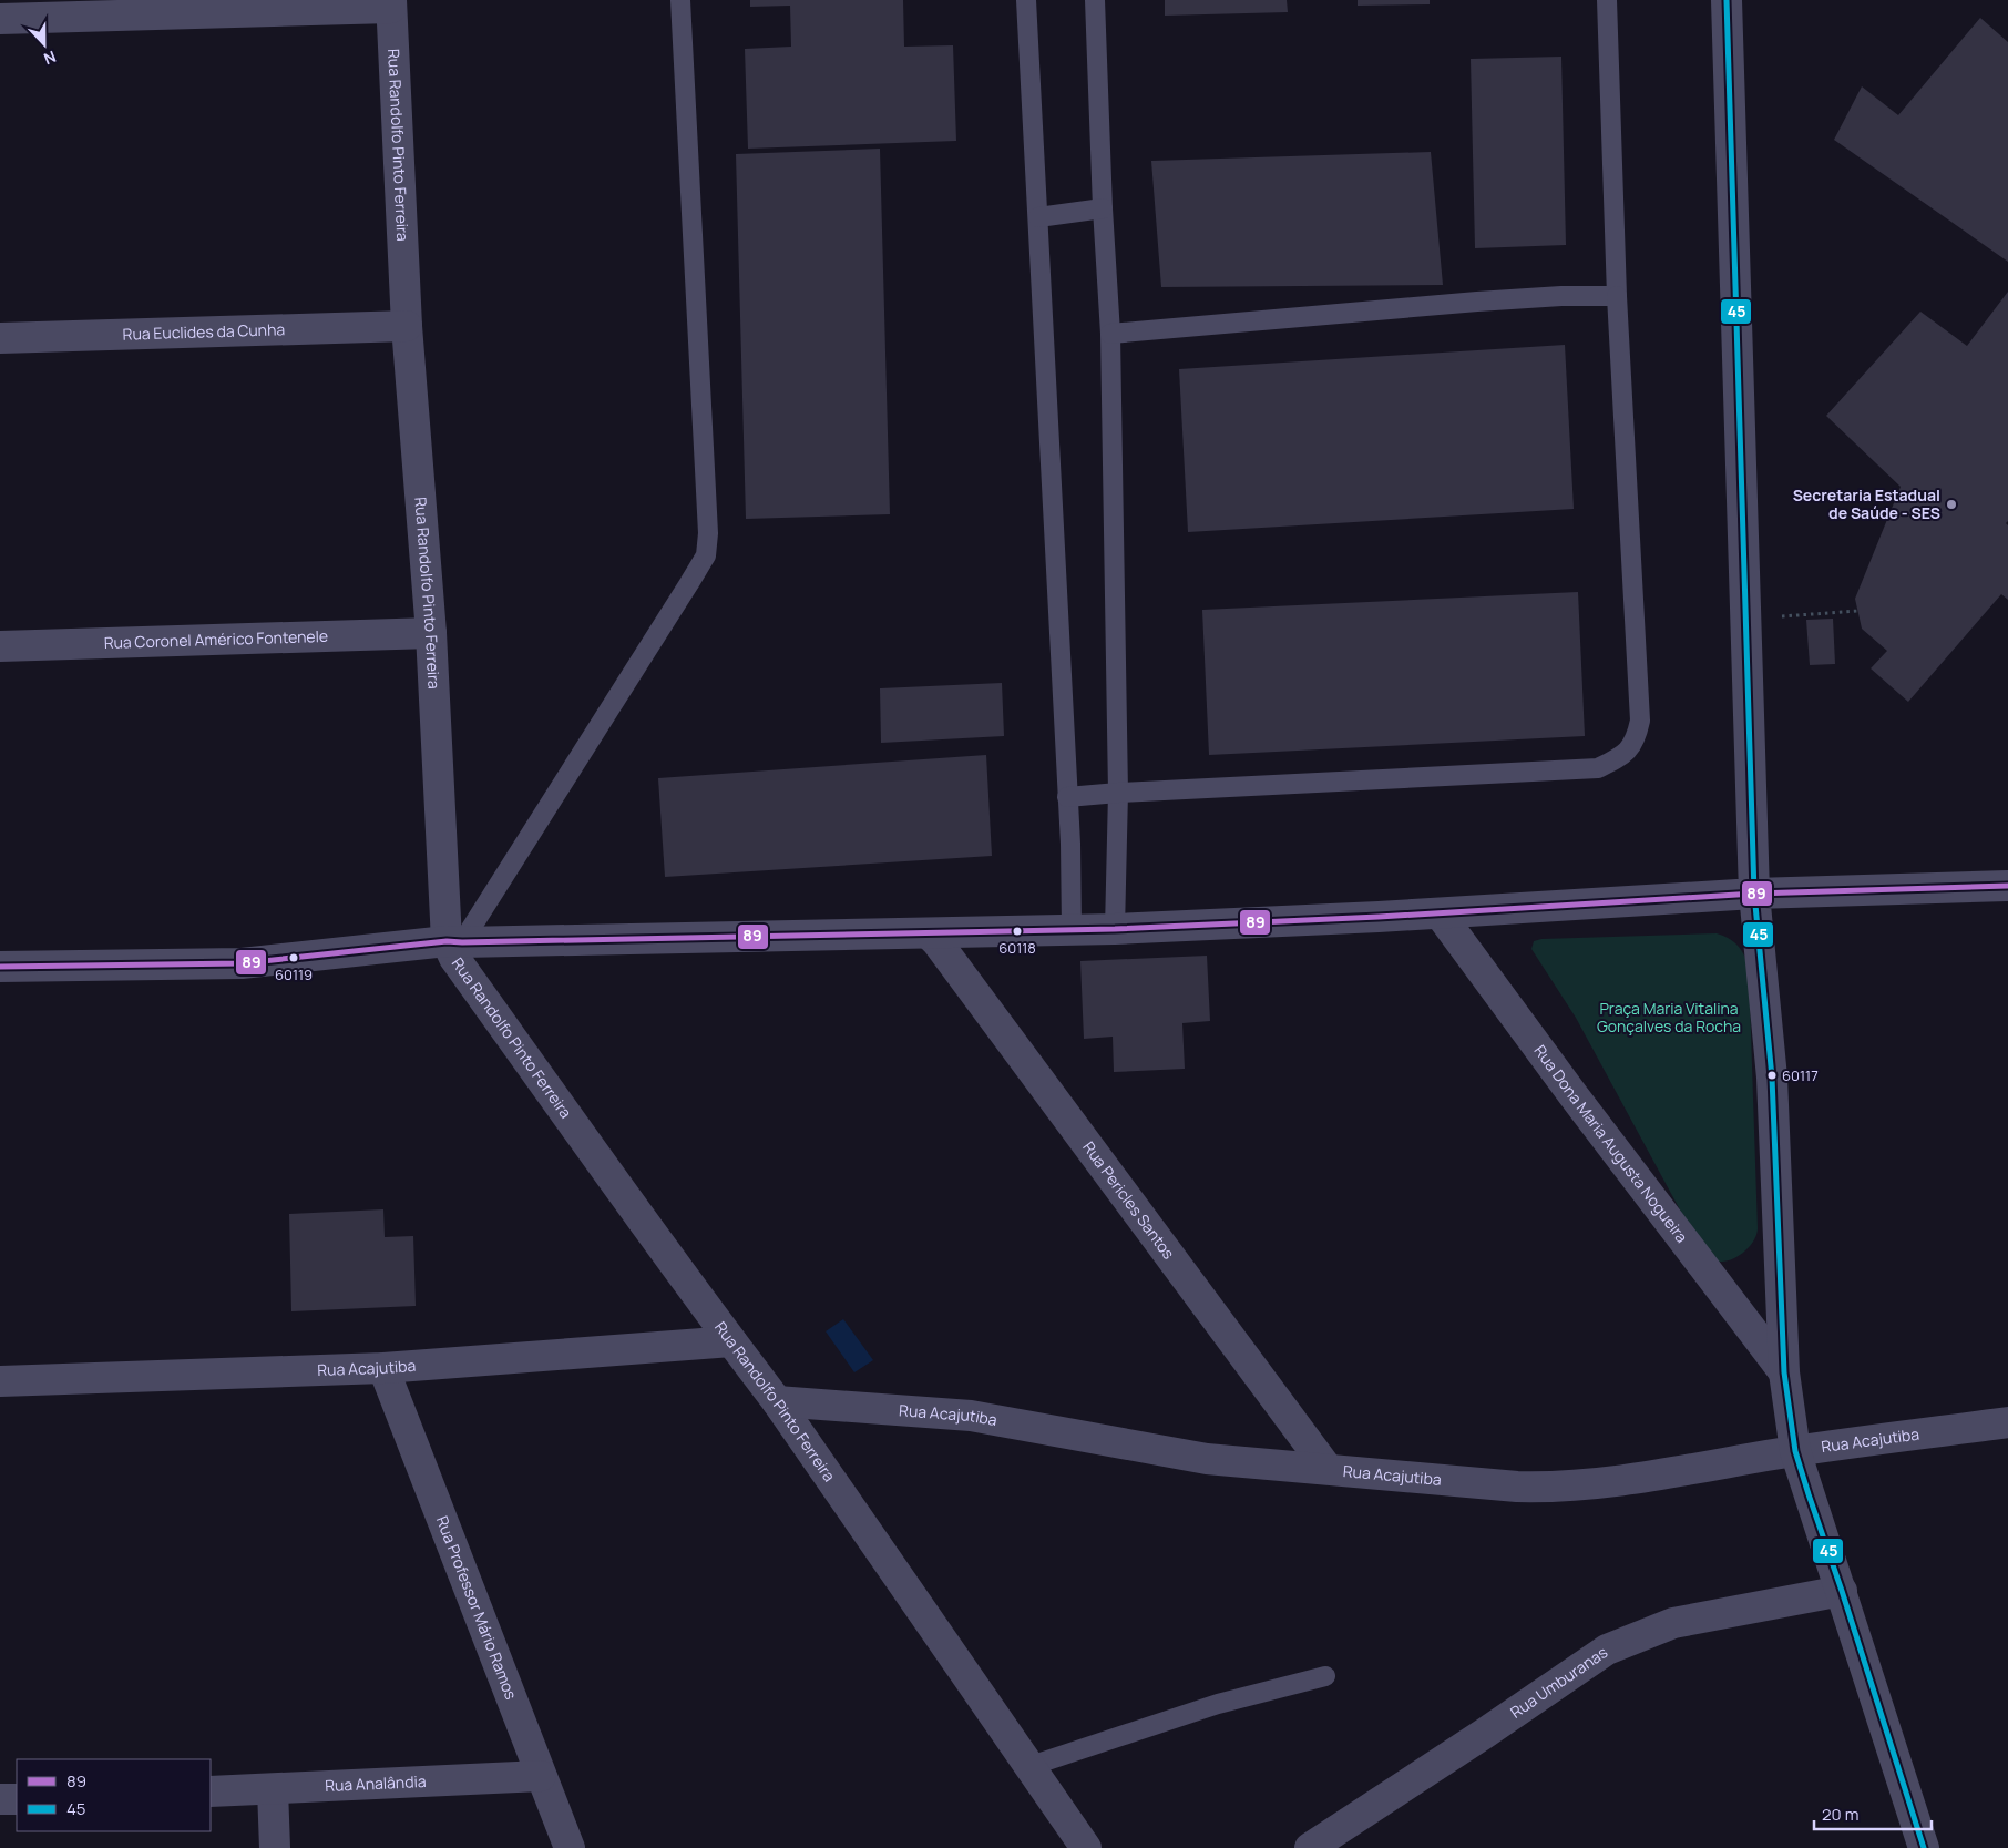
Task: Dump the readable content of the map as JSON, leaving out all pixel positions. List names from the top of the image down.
{
  "streets": {
    "street": [
      "Rua Randolfo Pinto Ferreira",
      "Rua Euclides da Cunha",
      "Rua Coronel Américo Fontenele",
      "Rua Dona Maria Augusta Nogueira",
      "Rua Pericles Santos",
      "Rua Acajutiba",
      "Rua Professor Mário Ramos",
      "Rua Umburanas",
      "Rua Analândia"
    ]
  },
  "crossings": [
    ["Rua Randolfo Pinto Ferreira", "Rua Euclides da Cunha"],
    ["Rua Randolfo Pinto Ferreira", "Rua Coronel Américo Fontenele"],
    ["Rua Randolfo Pinto Ferreira", "Rua Acajutiba"],
    ["Rua Dona Maria Augusta Nogueira", "Rua Acajutiba"],
    ["Rua Dona Maria Augusta Nogueira", "Rua Umburanas"],
    ["Rua Pericles Santos", "Rua Acajutiba"],
    ["Rua Acajutiba", "Rua Professor Mário Ramos"],
    ["Rua Professor Mário Ramos", "Rua Analândia"]
  ],
  "parks": ["Praça Maria Vitalina Gonçalves da Rocha"],
  "places": [
    "Secretaria Estadual de Saúde - SES",
    "60118",
    "60119",
    "60117"
  ],
  "lines": ["transit line 45", "transit line 89"],
  "legend": ["89", "45"],
  "scale_bar": "20 m",
  "north": "bottom"
}
